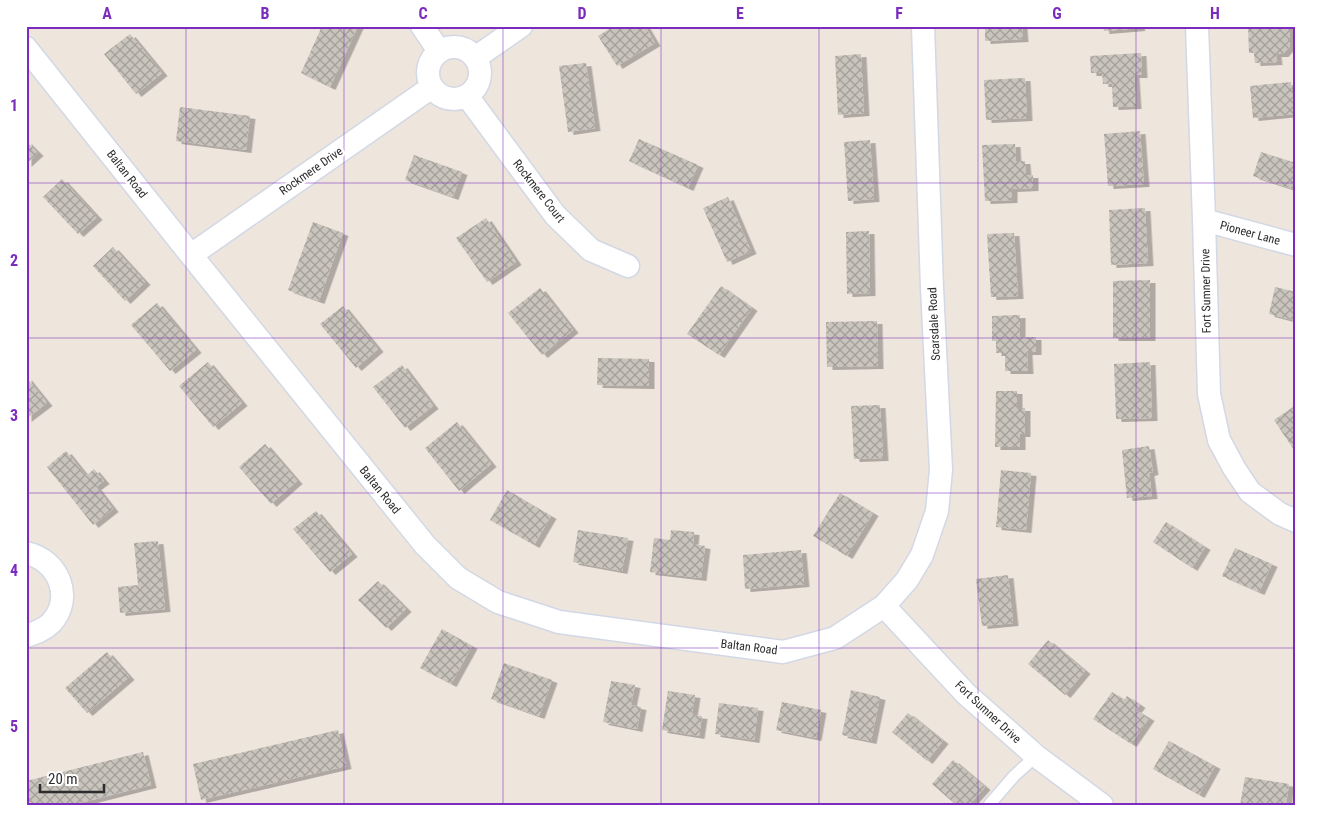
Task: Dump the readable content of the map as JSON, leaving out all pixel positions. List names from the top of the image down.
{
  "streets": {
    "street": [
      "Rockmere Drive",
      "Baltan Road",
      "Rockmere Court",
      "Pioneer Lane",
      "Fort Sumner Drive",
      "Scarsdale Road"
    ]
  },
  "crossings": [
    ["Rockmere Drive", "Baltan Road"],
    ["Rockmere Drive", "Rockmere Court"],
    ["Baltan Road", "Fort Sumner Drive"],
    ["Baltan Road", "Scarsdale Road"],
    ["Pioneer Lane", "Fort Sumner Drive"],
    ["Fort Sumner Drive", "Scarsdale Road"]
  ],
  "scale_bar": "20 m",
  "grid": {
    "columns": [
      "A",
      "B",
      "C",
      "D",
      "E",
      "F",
      "G",
      "H"
    ],
    "rows": [
      "1",
      "2",
      "3",
      "4",
      "5"
    ]
  }
}
